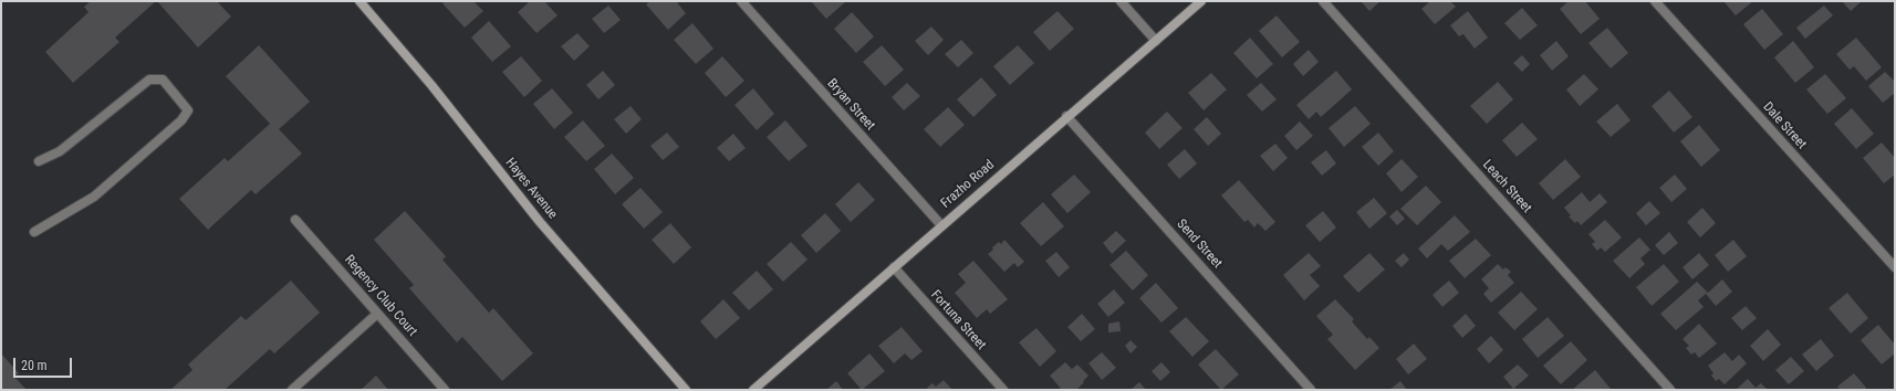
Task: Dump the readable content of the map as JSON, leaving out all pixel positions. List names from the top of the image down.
{
  "streets": {
    "street": [
      "Bryan Street",
      "Dale Street",
      "Frazho Road",
      "Leach Street",
      "Hayes Avenue",
      "Send Street",
      "Regency Club Court",
      "Fortuna Street"
    ]
  },
  "crossings": [
    ["Bryan Street", "Frazho Road"],
    ["Frazho Road", "Send Street"],
    ["Frazho Road", "Fortuna Street"]
  ],
  "scale_bar": "20 m"
}
